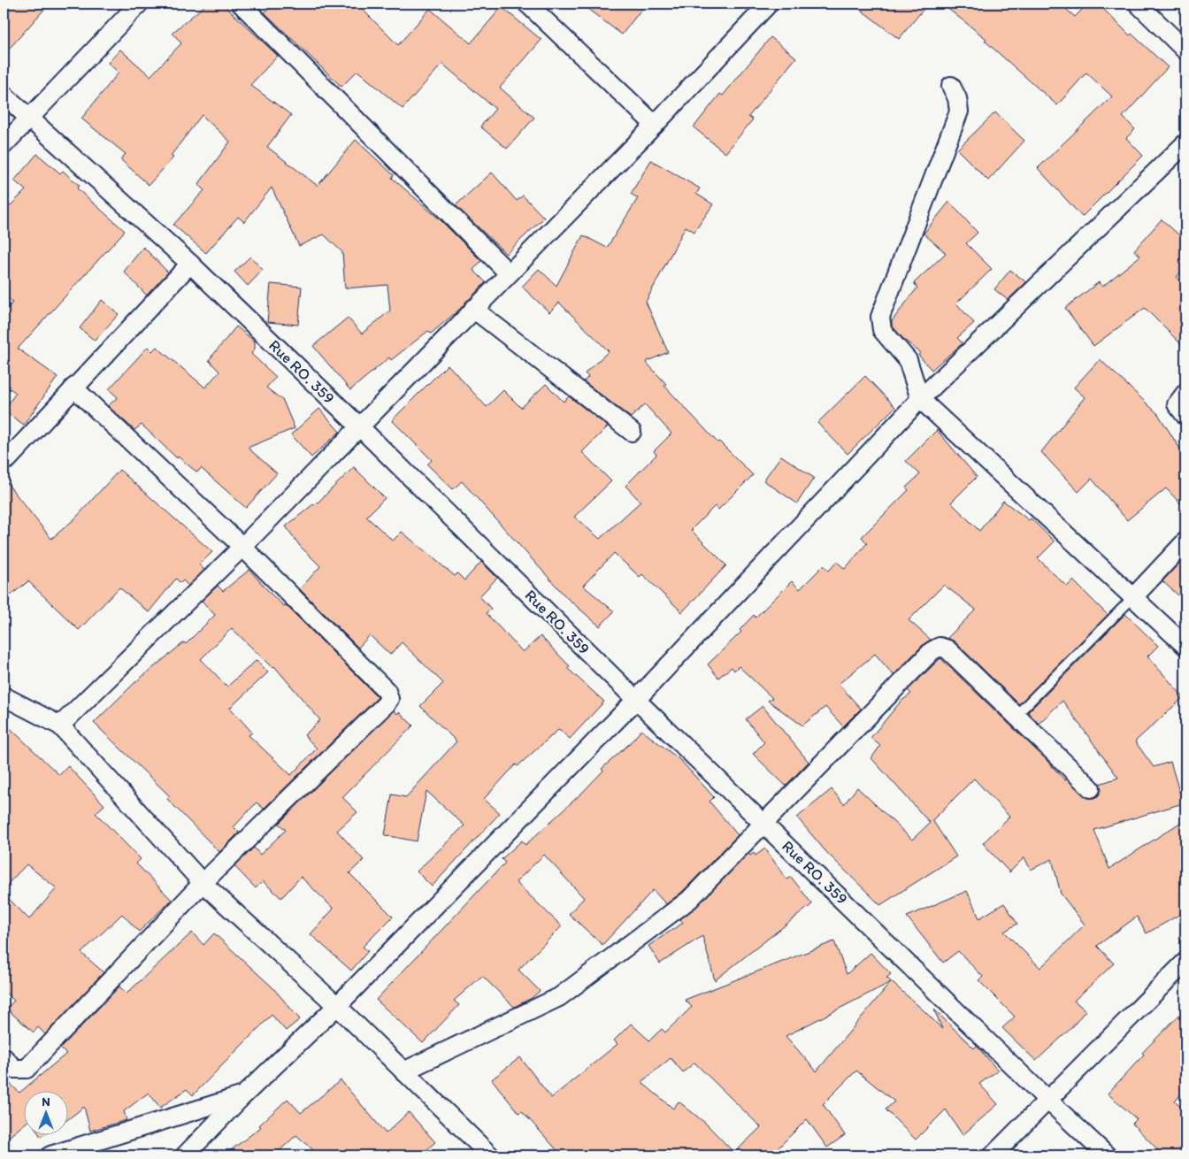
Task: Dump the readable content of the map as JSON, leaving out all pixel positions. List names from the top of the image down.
{
  "streets": {
    "street": ["Rue RO. 359"]
  },
  "north": "top"
}
